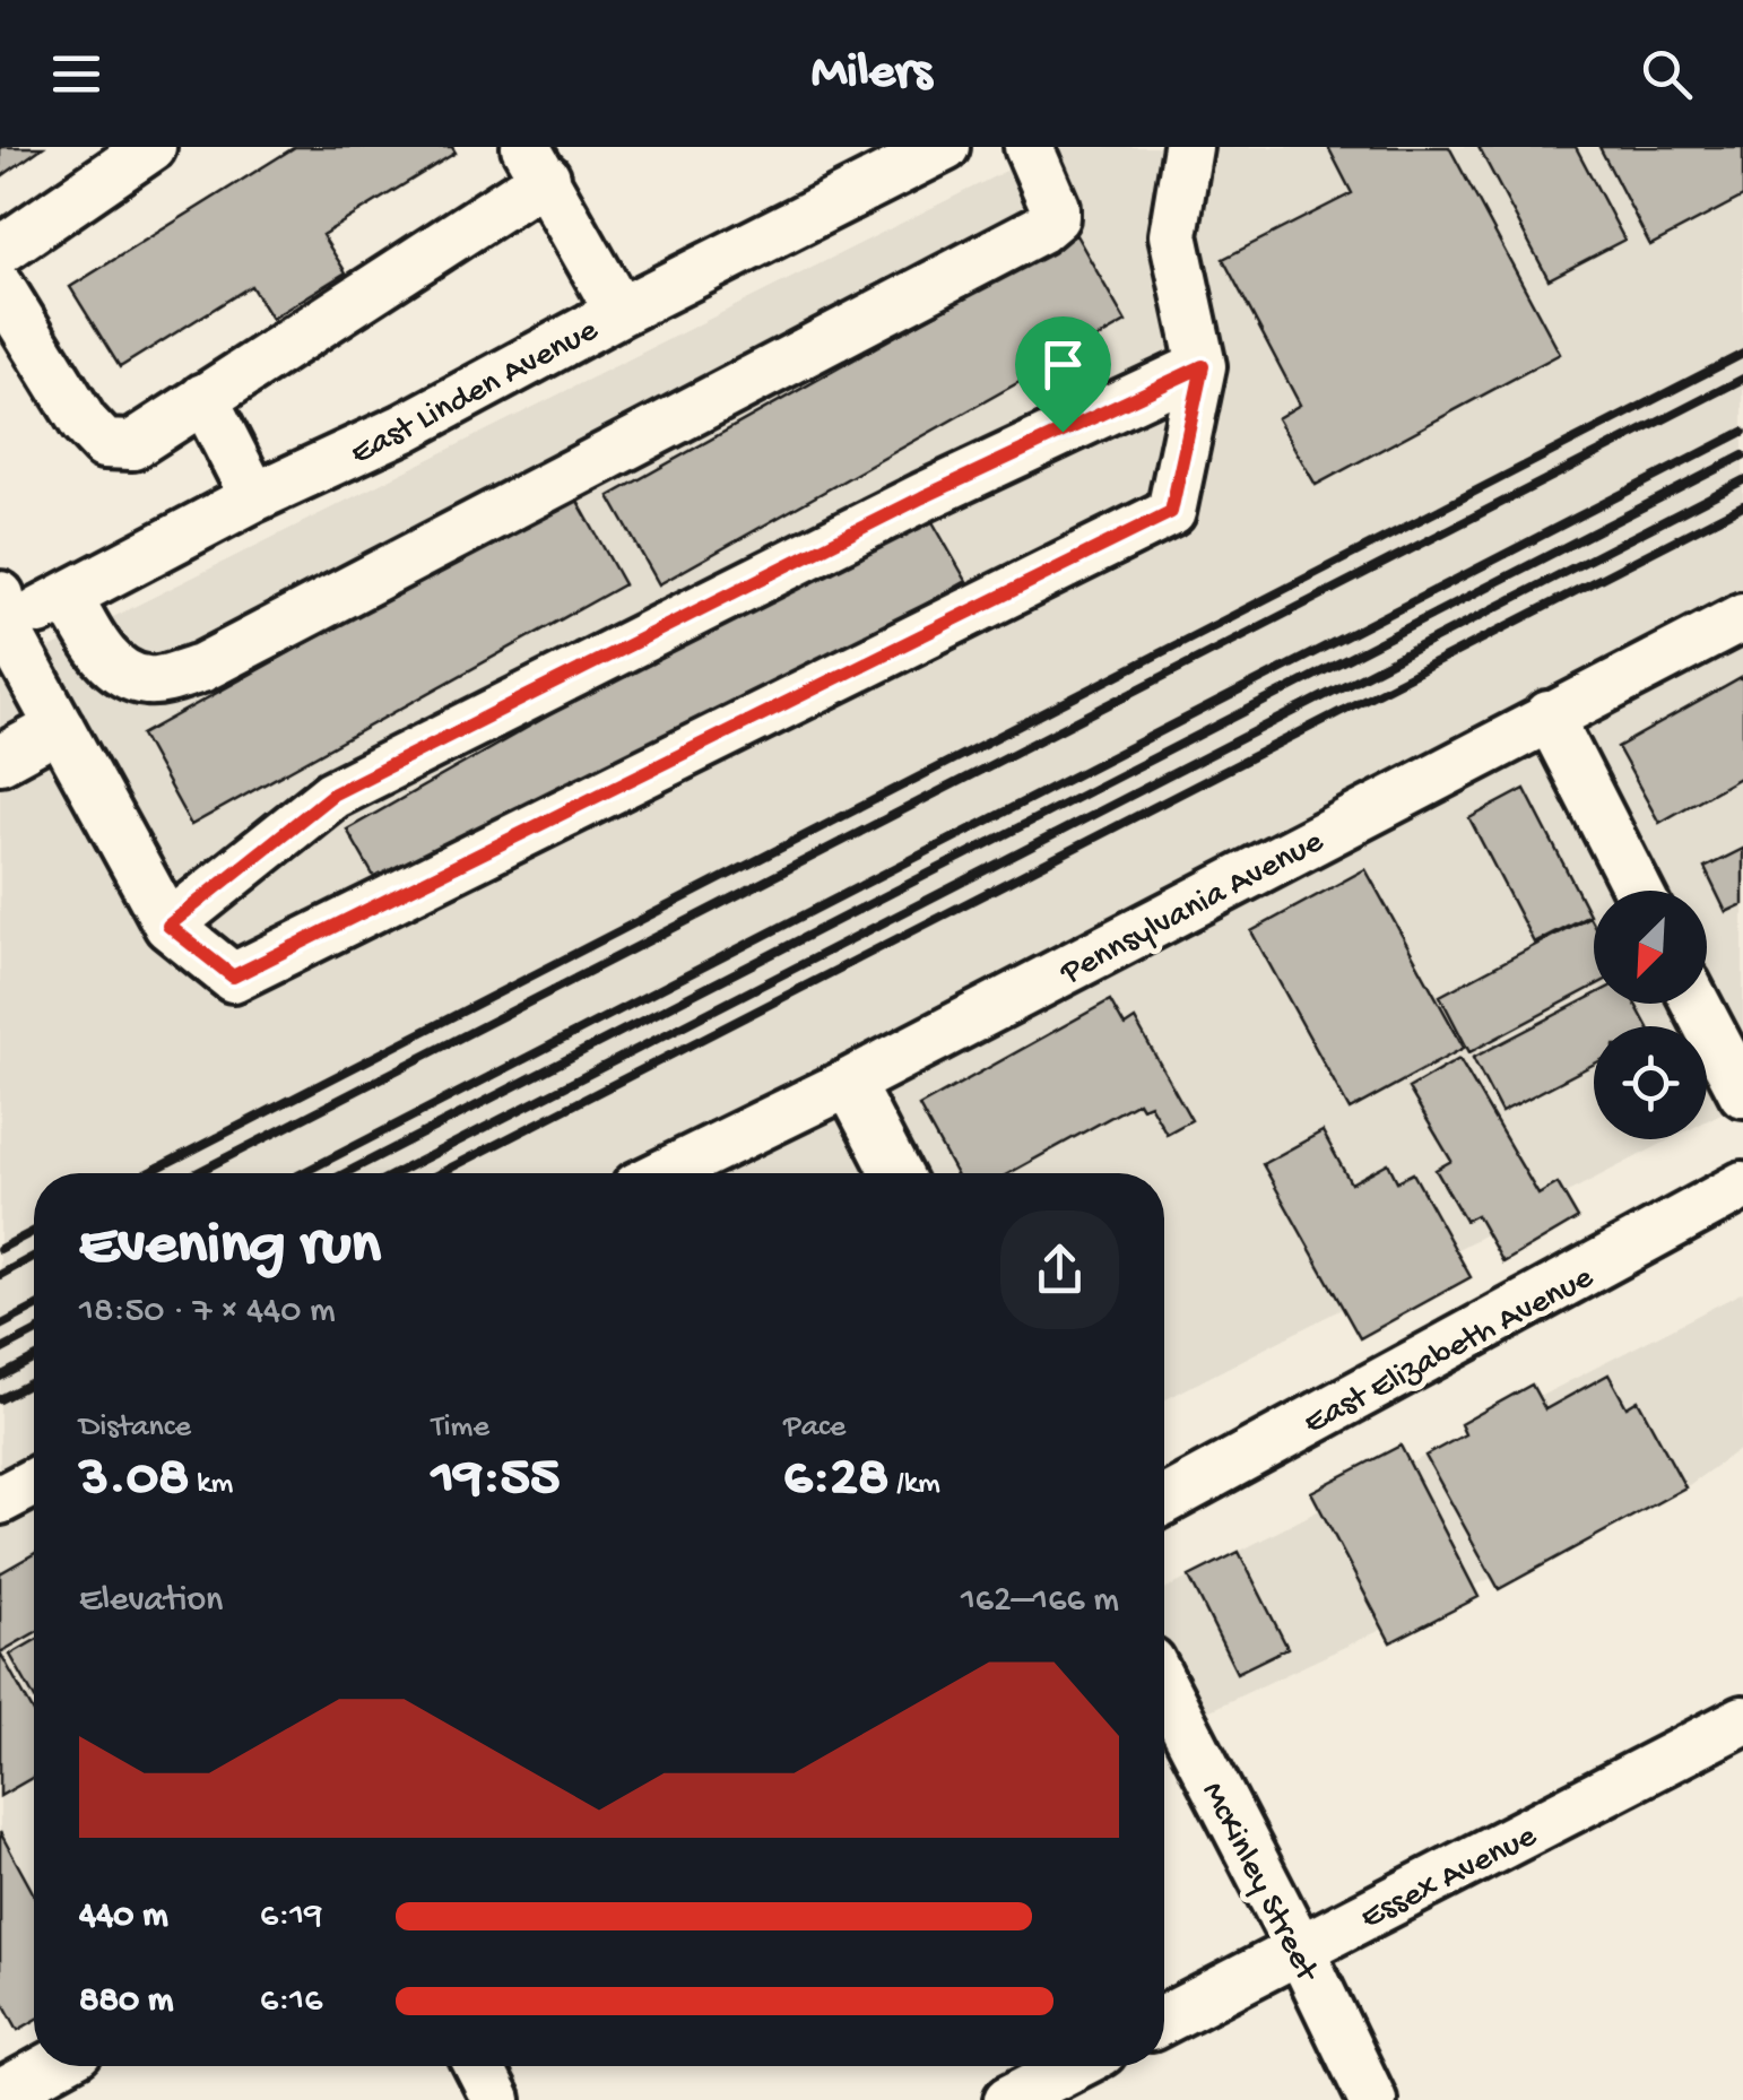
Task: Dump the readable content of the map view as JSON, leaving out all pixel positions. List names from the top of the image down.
{
  "streets": {
    "street": [
      "East Linden Avenue",
      "Pennsylvania Avenue",
      "East Elizabeth Avenue",
      "Essex Avenue",
      "McKinley Street"
    ]
  },
  "crossings": [
    ["Essex Avenue", "McKinley Street"]
  ],
  "north": "bottom left",
  "page": {
    "header": "Milers",
    "heading": ["Evening run", "18:50 · 7 × 440 m"],
    "stats": [
      ["Distance", "3.08 km"],
      ["Time", "19:55"],
      ["Pace", "6:28 /km"]
    ],
    "chart": ["Elevation", "162–166 m"],
    "list": [
      {
        "name": "440 m",
        "note": "6:19"
      },
      {
        "name": "880 m",
        "note": "6:16"
      }
    ]
  }
}
